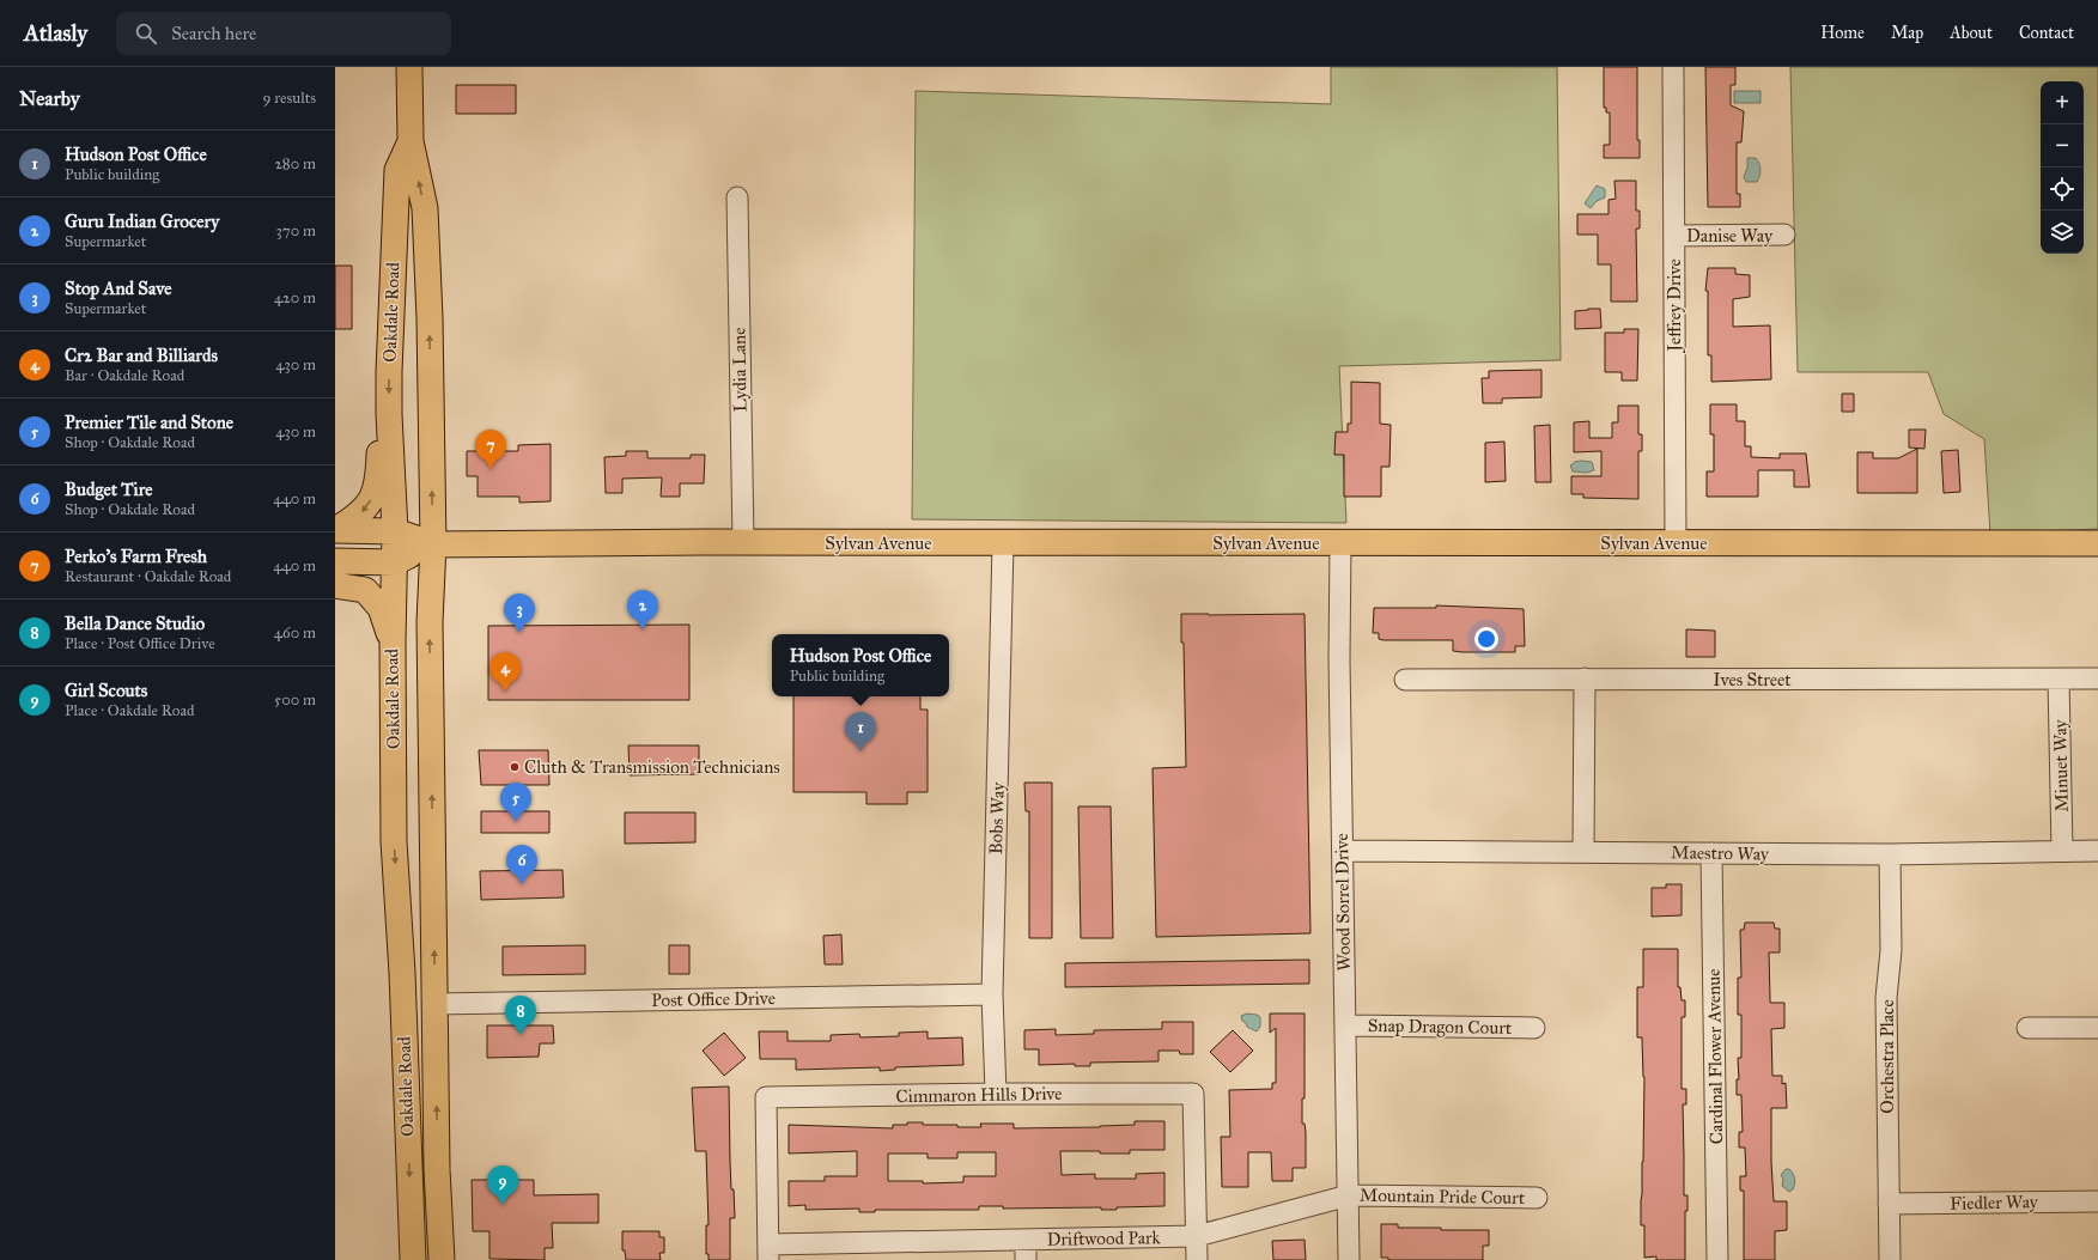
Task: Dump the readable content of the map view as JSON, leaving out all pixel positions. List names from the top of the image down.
{
  "streets": {
    "main road": ["Oakdale Road", "Sylvan Avenue"],
    "street": [
      "Danise Way",
      "Jeffrey Drive",
      "Lydia Lane",
      "Ives Street",
      "Minuet Way",
      "Bobs Way",
      "Maestro Way",
      "Wood Sorrel Drive",
      "Post Office Drive",
      "Snap Dragon Court",
      "Cardinal Flower Avenue",
      "Orchestra Place",
      "Cimmaron Hills Drive",
      "Mountain Pride Court",
      "Fiedler Way",
      "Driftwood Park"
    ]
  },
  "crossings": [
    ["Danise Way", "Jeffrey Drive"],
    ["Jeffrey Drive", "Sylvan Avenue"],
    ["Oakdale Road", "Sylvan Avenue"],
    ["Oakdale Road", "Post Office Drive"],
    ["Lydia Lane", "Sylvan Avenue"],
    ["Sylvan Avenue", "Bobs Way"],
    ["Sylvan Avenue", "Wood Sorrel Drive"],
    ["Ives Street", "Minuet Way"],
    ["Minuet Way", "Maestro Way"],
    ["Bobs Way", "Post Office Drive"],
    ["Bobs Way", "Cimmaron Hills Drive"],
    ["Maestro Way", "Wood Sorrel Drive"],
    ["Maestro Way", "Cardinal Flower Avenue"],
    ["Maestro Way", "Orchestra Place"],
    ["Wood Sorrel Drive", "Snap Dragon Court"],
    ["Wood Sorrel Drive", "Mountain Pride Court"],
    ["Wood Sorrel Drive", "Driftwood Park"],
    ["Orchestra Place", "Fiedler Way"],
    ["Cimmaron Hills Drive", "Driftwood Park"],
    ["Mountain Pride Court", "Driftwood Park"]
  ],
  "places": ["Cluth & Transmission Technicians"],
  "page": {
    "header": "Atlasly",
    "search": "Search here",
    "nav": [
      "Home",
      "Map",
      "About",
      "Contact"
    ],
    "heading": ["Nearby", "9 results"],
    "map_buttons": ["+", "−"],
    "list": [
      {
        "mark": "1",
        "name": "Hudson Post Office",
        "note": "Public building",
        "value": "280 m"
      },
      {
        "mark": "2",
        "name": "Guru Indian Grocery",
        "note": "Supermarket",
        "value": "370 m"
      },
      {
        "mark": "3",
        "name": "Stop And Save",
        "note": "Supermarket",
        "value": "420 m"
      },
      {
        "mark": "4",
        "name": "Cr2 Bar and Billiards",
        "note": "Bar · Oakdale Road",
        "value": "430 m"
      },
      {
        "mark": "5",
        "name": "Premier Tile and Stone",
        "note": "Shop · Oakdale Road",
        "value": "430 m"
      },
      {
        "mark": "6",
        "name": "Budget Tire",
        "note": "Shop · Oakdale Road",
        "value": "440 m"
      },
      {
        "mark": "7",
        "name": "Perko's Farm Fresh",
        "note": "Restaurant · Oakdale Road",
        "value": "440 m"
      },
      {
        "mark": "8",
        "name": "Bella Dance Studio",
        "note": "Place · Post Office Drive",
        "value": "460 m"
      },
      {
        "mark": "9",
        "name": "Girl Scouts",
        "note": "Place · Oakdale Road",
        "value": "500 m"
      }
    ],
    "pins": [
      "7",
      "2",
      "3",
      "4",
      "1",
      "5",
      "6",
      "8",
      "9"
    ],
    "popup": ["Hudson Post Office", "Public building"]
  }
}
